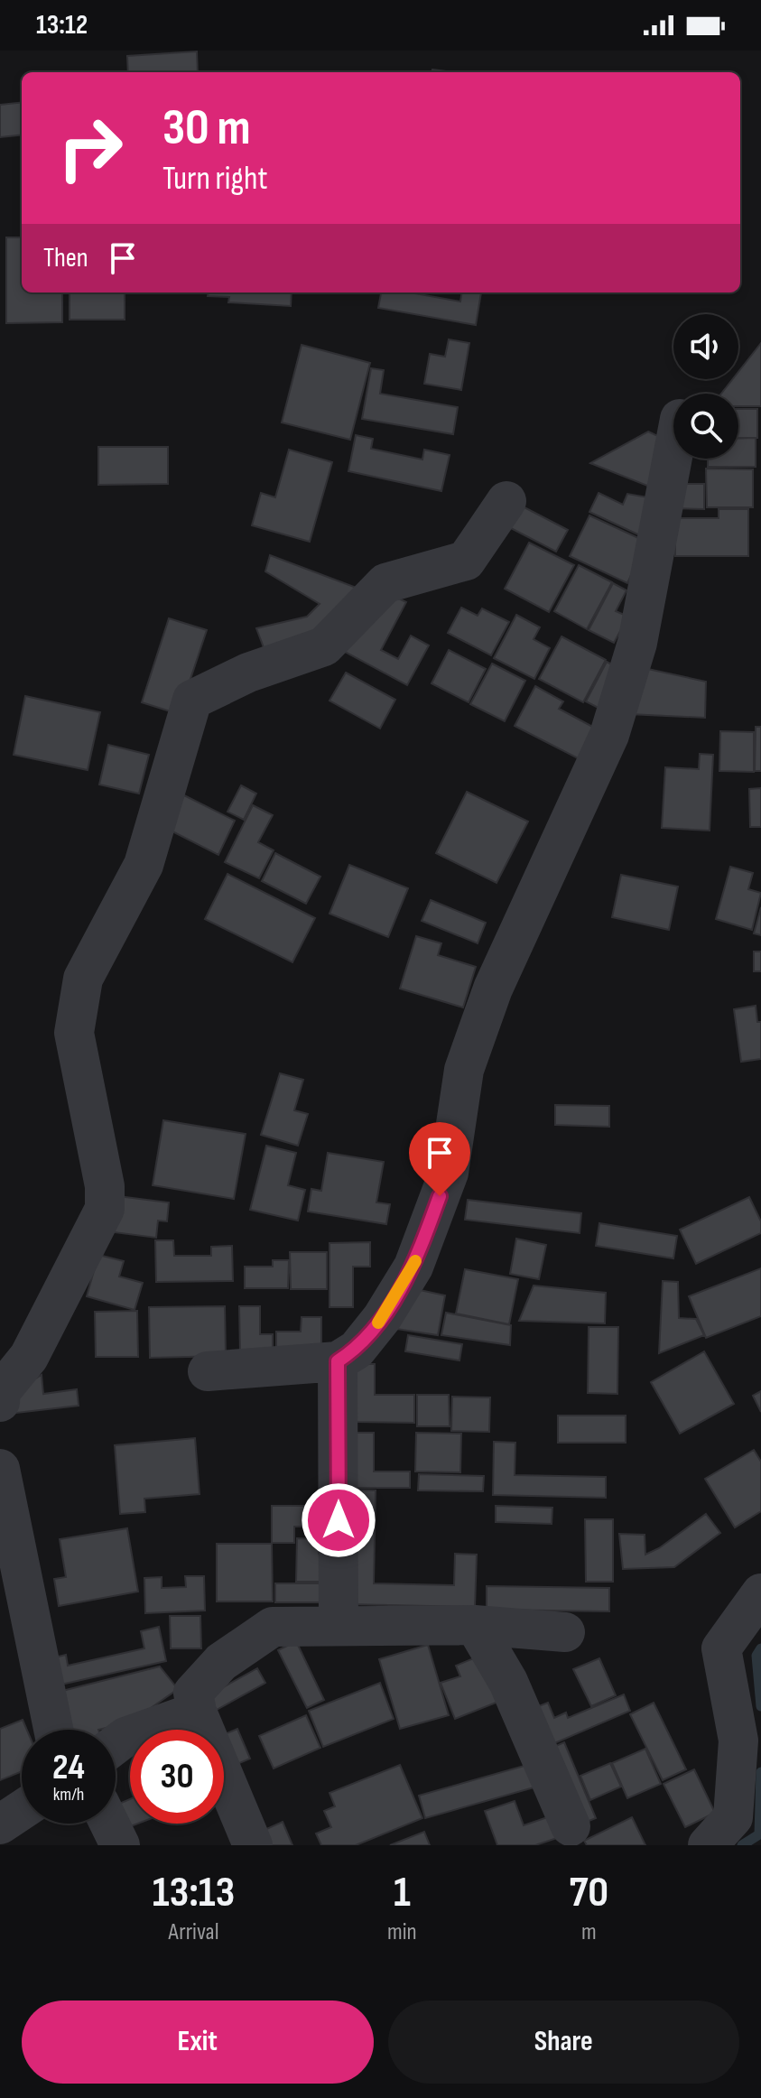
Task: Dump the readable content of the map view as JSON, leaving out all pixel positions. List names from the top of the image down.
{
  "page": {
    "status": "13:12",
    "turn": ["30 m", "Turn right"],
    "then": "Then",
    "speed": "24 km/h",
    "limit": "30",
    "eta": [
      "13:13",
      "Arrival",
      "1",
      "min",
      "70",
      "m"
    ],
    "buttons": ["Exit", "Share"]
  }
}
